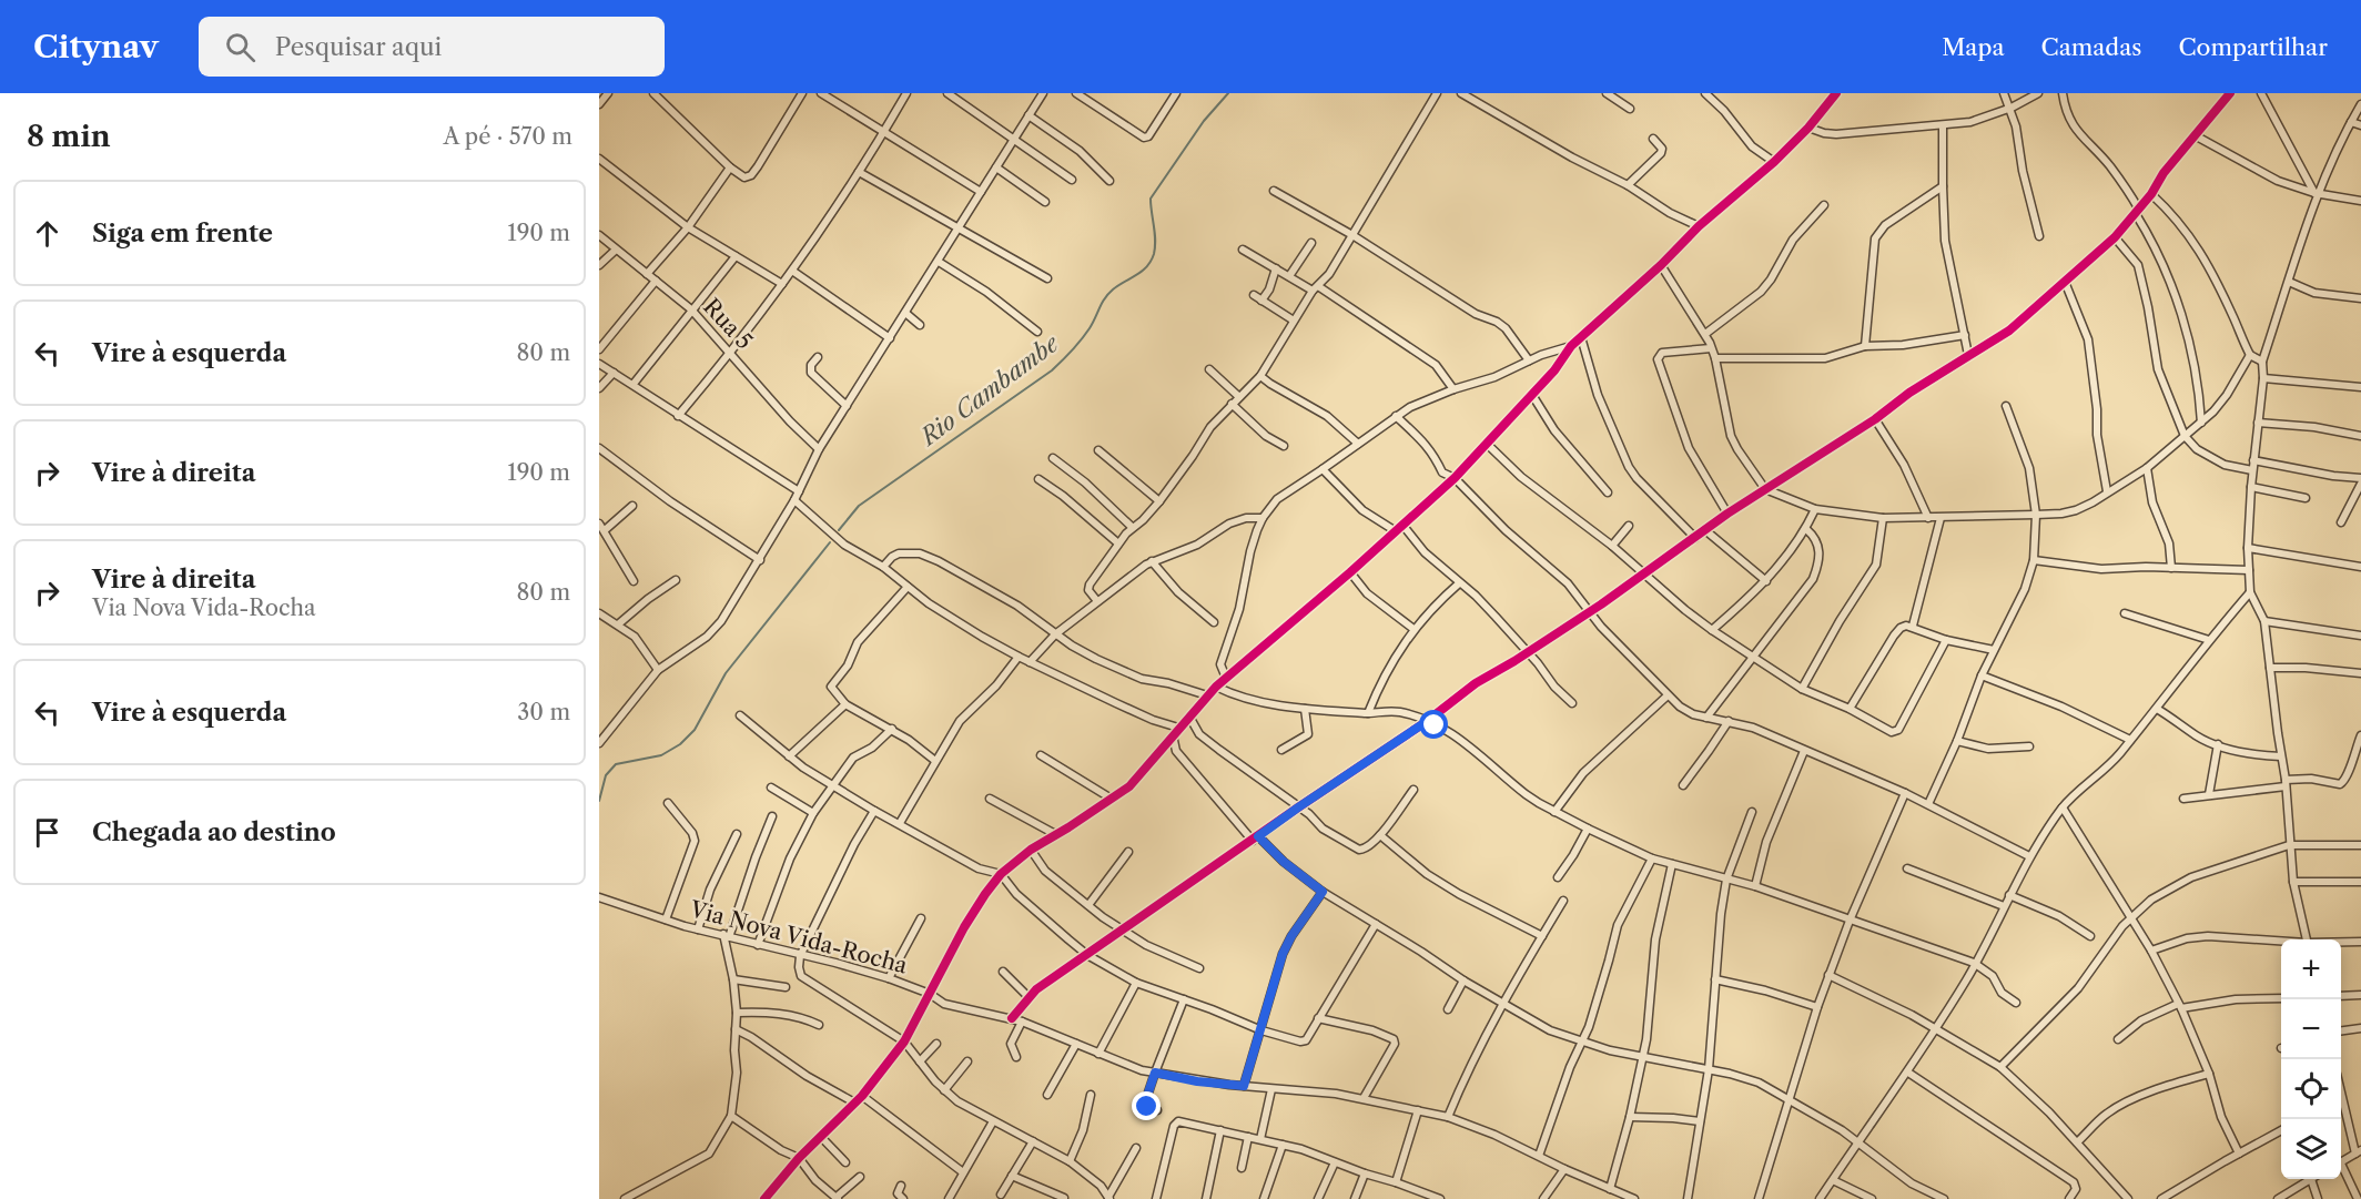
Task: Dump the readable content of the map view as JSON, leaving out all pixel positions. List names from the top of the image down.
{
  "streets": {
    "street": ["Rua 5", "Via Nova Vida-Rocha"]
  },
  "water": ["Rio Cambambe"],
  "page": {
    "header": "Citynav",
    "search": "Pesquisar aqui",
    "nav": ["Mapa", "Camadas", "Compartilhar"],
    "heading": ["8 min", "A pé · 570 m"],
    "list": [
      ["Siga em frente", "190 m"],
      ["Vire à esquerda", "80 m"],
      ["Vire à direita", "190 m"],
      ["Vire à direita", "Via Nova Vida-Rocha", "80 m"],
      ["Vire à esquerda", "30 m"],
      "Chegada ao destino"
    ],
    "map_buttons": ["+", "−"]
  }
}
